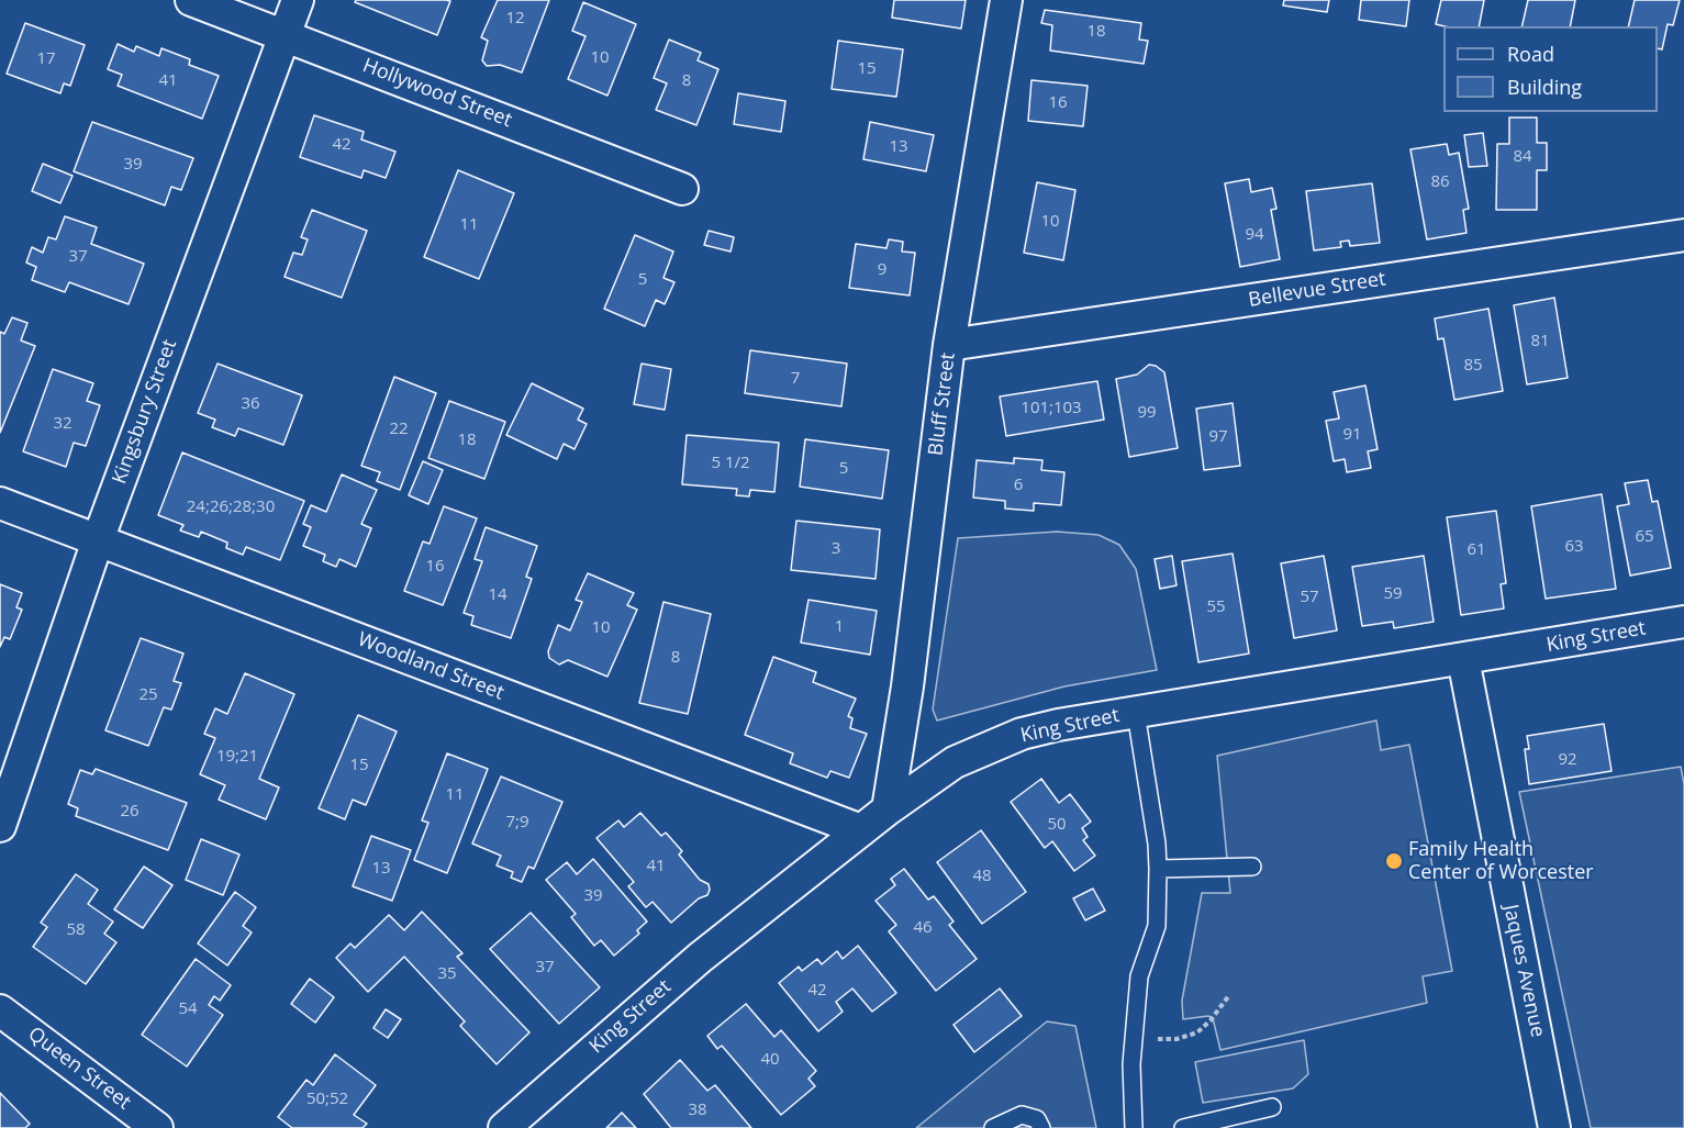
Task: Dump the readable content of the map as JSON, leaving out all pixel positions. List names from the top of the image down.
{
  "streets": {
    "street": [
      "Hollywood Street",
      "Bellevue Street",
      "Bluff Street",
      "Kingsbury Street",
      "King Street",
      "Woodland Street",
      "Jaques Avenue",
      "Queen Street"
    ]
  },
  "crossings": [
    ["Hollywood Street", "Kingsbury Street"],
    ["Bellevue Street", "Bluff Street"],
    ["Bluff Street", "King Street"],
    ["Kingsbury Street", "Woodland Street"],
    ["King Street", "Woodland Street"],
    ["King Street", "Jaques Avenue"]
  ],
  "places": ["Family Health Center of Worcester"],
  "house_numbers": [
    "12",
    "18",
    "10",
    "17",
    "15",
    "41",
    "8",
    "16",
    "42",
    "13",
    "84",
    "39",
    "86",
    "10",
    "11",
    "94",
    "37",
    "9",
    "5",
    "81",
    "85",
    "7",
    "36",
    "101;103",
    "99",
    "32",
    "22",
    "91",
    "97",
    "18",
    "5 1/2",
    "5",
    "6",
    "24;26;28;30",
    "65",
    "63",
    "3",
    "61",
    "16",
    "59",
    "14",
    "57",
    "55",
    "1",
    "10",
    "8",
    "25",
    "19;21",
    "92",
    "15",
    "11",
    "26",
    "7;9",
    "50",
    "41",
    "13",
    "48",
    "39",
    "46",
    "58",
    "37",
    "35",
    "42",
    "54",
    "40",
    "50;52",
    "38"
  ],
  "legend": ["Road", "Building"]
}
